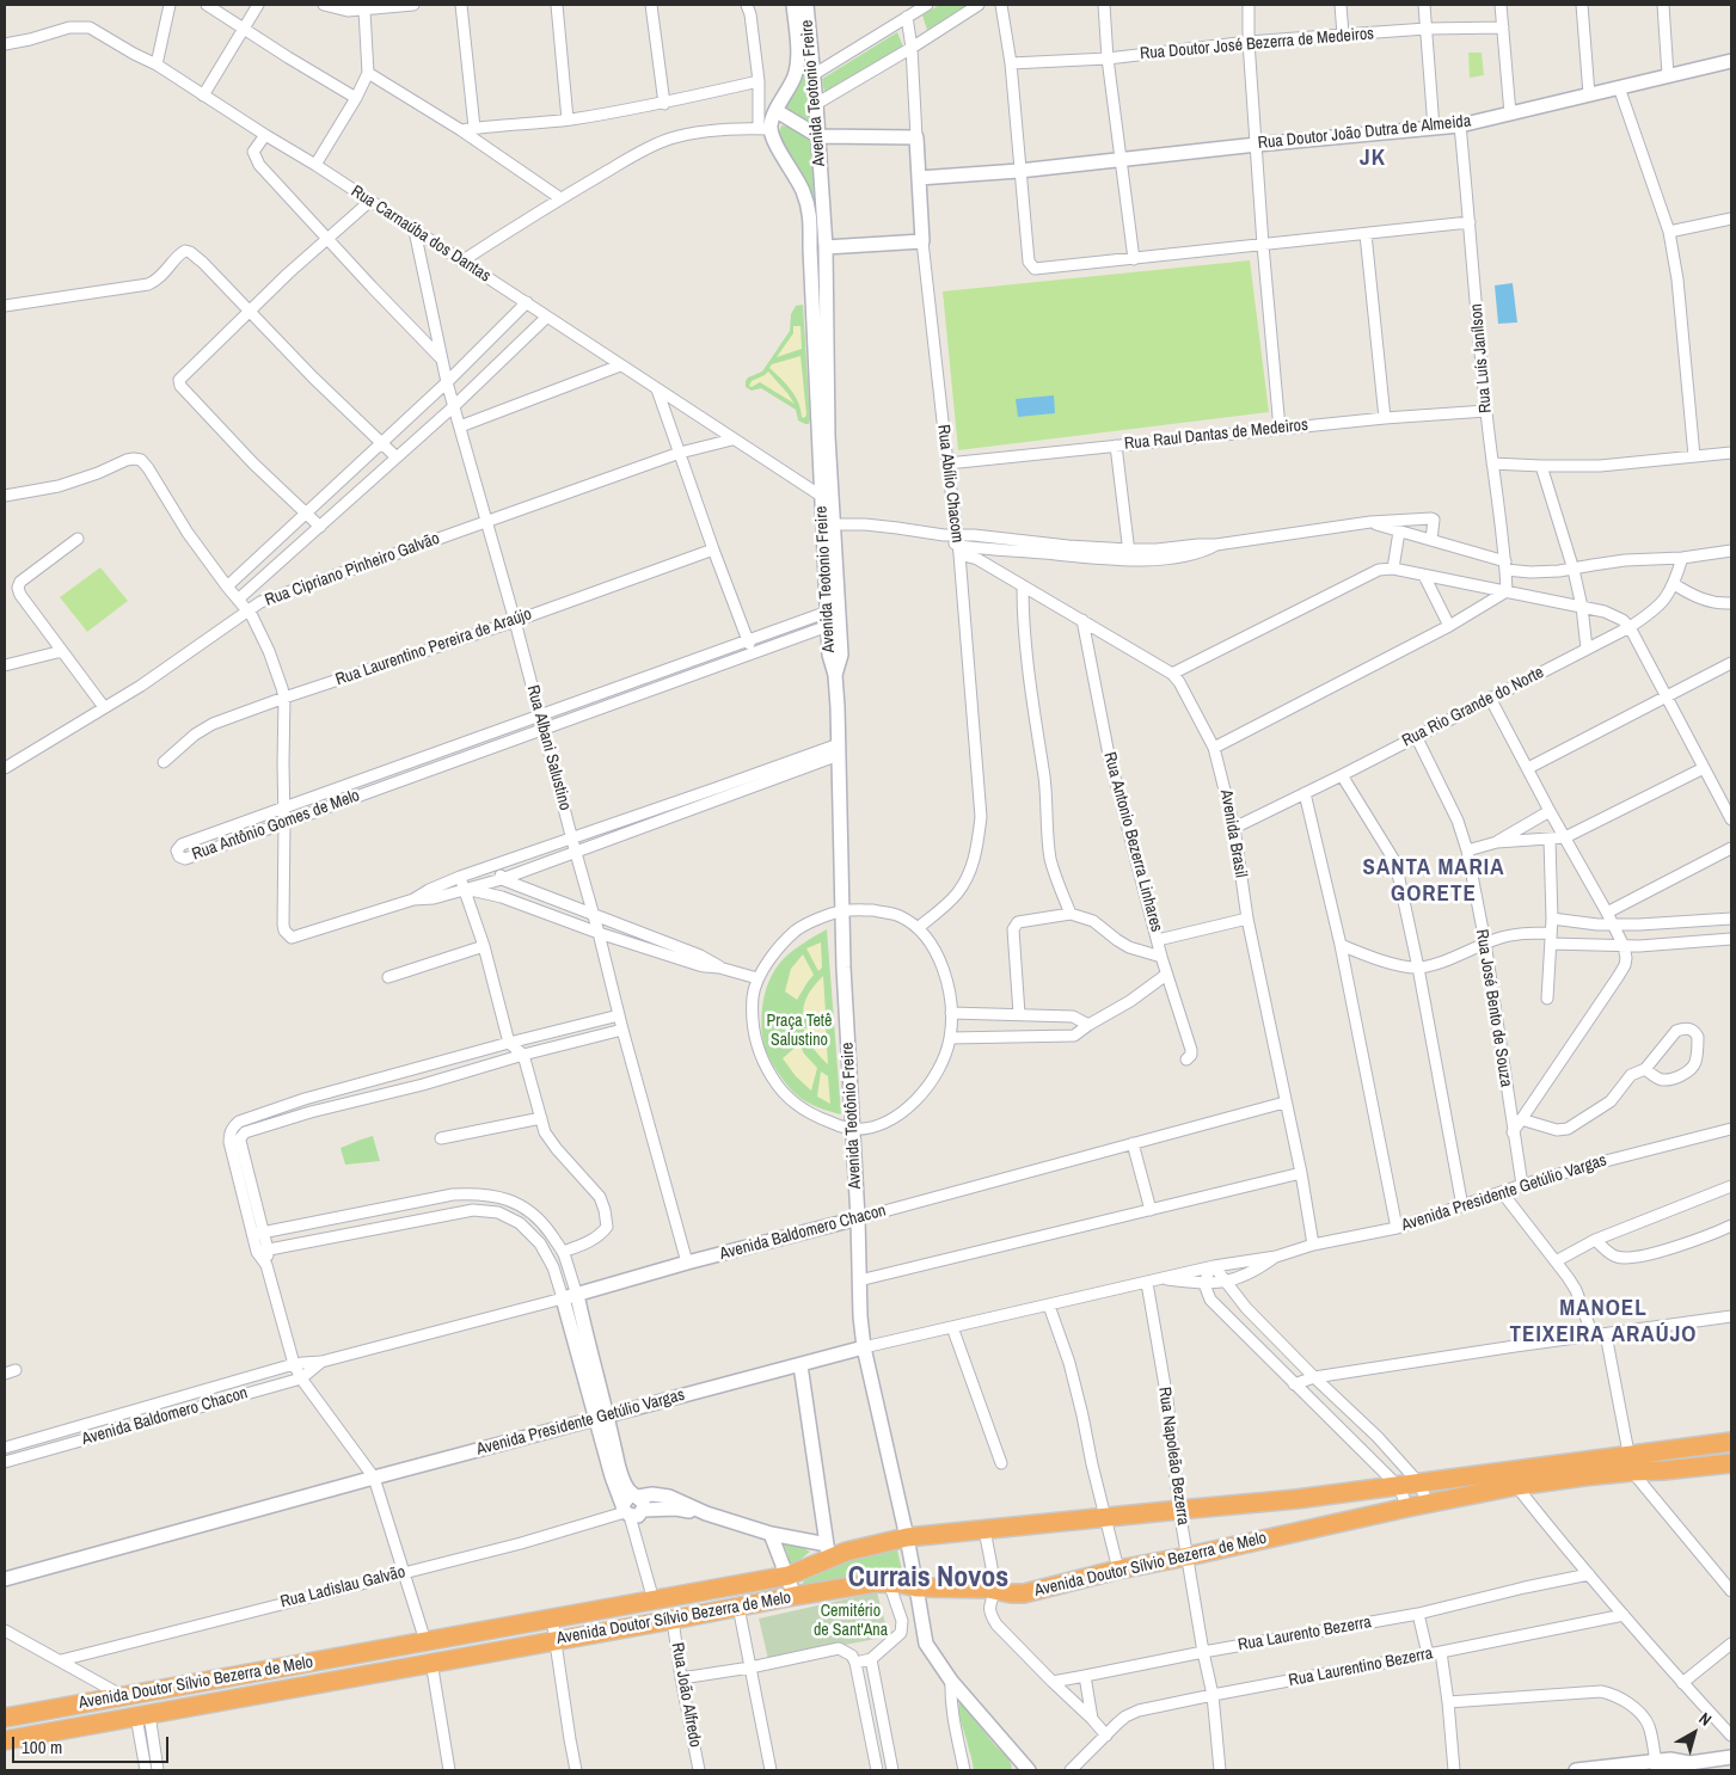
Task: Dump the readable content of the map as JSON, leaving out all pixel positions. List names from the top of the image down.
{
  "streets": {
    "highway": ["Avenida Doutor Sílvio Bezerra de Melo"],
    "main road": [
      "Avenida Teotonio Freire",
      "Rua Doutor João Dutra de Almeida",
      "Rua Abílio Chacom",
      "Avenida Teotônio Freire",
      "Avenida Presidente Getúlio Vargas",
      "Avenida Baldomero Chacon"
    ],
    "street": [
      "Rua Doutor José Bezerra de Medeiros",
      "Rua Carnaúba dos Dantas",
      "Rua Luís Janílson",
      "Rua Raul Dantas de Medeiros",
      "Rua Cipriano Pinheiro Galvão",
      "Rua Laurentino Pereira de Araújo",
      "Rua Rio Grande do Norte",
      "Rua Albani Salustino",
      "Rua Antônio Gomes de Melo",
      "Avenida Brasil",
      "Rua Antonio Bezerra Linhares",
      "Rua José Bento de Souza",
      "Rua Napoleão Bezerra",
      "Rua Ladislau Galvão",
      "Rua Laurento Bezerra",
      "Rua Laurentino Bezerra",
      "Rua João Alfredo"
    ]
  },
  "crossings": [
    ["Avenida Teotonio Freire", "Rua Carnaúba dos Dantas"],
    ["Avenida Teotonio Freire", "Rua Antônio Gomes de Melo"],
    ["Avenida Teotonio Freire", "Avenida Brasil"],
    ["Avenida Teotonio Freire", "Avenida Teotônio Freire"],
    ["Rua Doutor João Dutra de Almeida", "Rua Luís Janílson"],
    ["Rua Doutor João Dutra de Almeida", "Rua Abílio Chacom"],
    ["Rua Carnaúba dos Dantas", "Rua Cipriano Pinheiro Galvão"],
    ["Rua Carnaúba dos Dantas", "Rua Albani Salustino"],
    ["Rua Luís Janílson", "Rua Raul Dantas de Medeiros"],
    ["Rua Raul Dantas de Medeiros", "Rua Abílio Chacom"],
    ["Rua Abílio Chacom", "Avenida Brasil"],
    ["Rua Cipriano Pinheiro Galvão", "Rua Albani Salustino"],
    ["Rua Laurentino Pereira de Araújo", "Rua Albani Salustino"],
    ["Rua Rio Grande do Norte", "Avenida Brasil"],
    ["Rua Rio Grande do Norte", "Rua José Bento de Souza"],
    ["Rua Albani Salustino", "Rua Antônio Gomes de Melo"],
    ["Rua Albani Salustino", "Avenida Baldomero Chacon"],
    ["Avenida Brasil", "Rua Antonio Bezerra Linhares"],
    ["Avenida Brasil", "Avenida Presidente Getúlio Vargas"],
    ["Avenida Brasil", "Avenida Baldomero Chacon"],
    ["Rua José Bento de Souza", "Avenida Presidente Getúlio Vargas"],
    ["Avenida Teotônio Freire", "Avenida Presidente Getúlio Vargas"],
    ["Avenida Teotônio Freire", "Avenida Baldomero Chacon"],
    ["Avenida Teotônio Freire", "Avenida Doutor Sílvio Bezerra de Melo"],
    ["Avenida Presidente Getúlio Vargas", "Rua Napoleão Bezerra"],
    ["Rua Napoleão Bezerra", "Avenida Doutor Sílvio Bezerra de Melo"],
    ["Rua Napoleão Bezerra", "Rua Laurento Bezerra"],
    ["Rua Napoleão Bezerra", "Rua Laurentino Bezerra"],
    ["Avenida Doutor Sílvio Bezerra de Melo", "Rua João Alfredo"]
  ],
  "districts": [
    "JK",
    "SANTA MARIA GORETE",
    "MANOEL TEIXEIRA ARAÚJO",
    "Currais Novos"
  ],
  "parks": ["Praça Tetê Salustino", "Cemitério de Sant'Ana"],
  "scale_bar": "100 m",
  "north": "top right"
}
